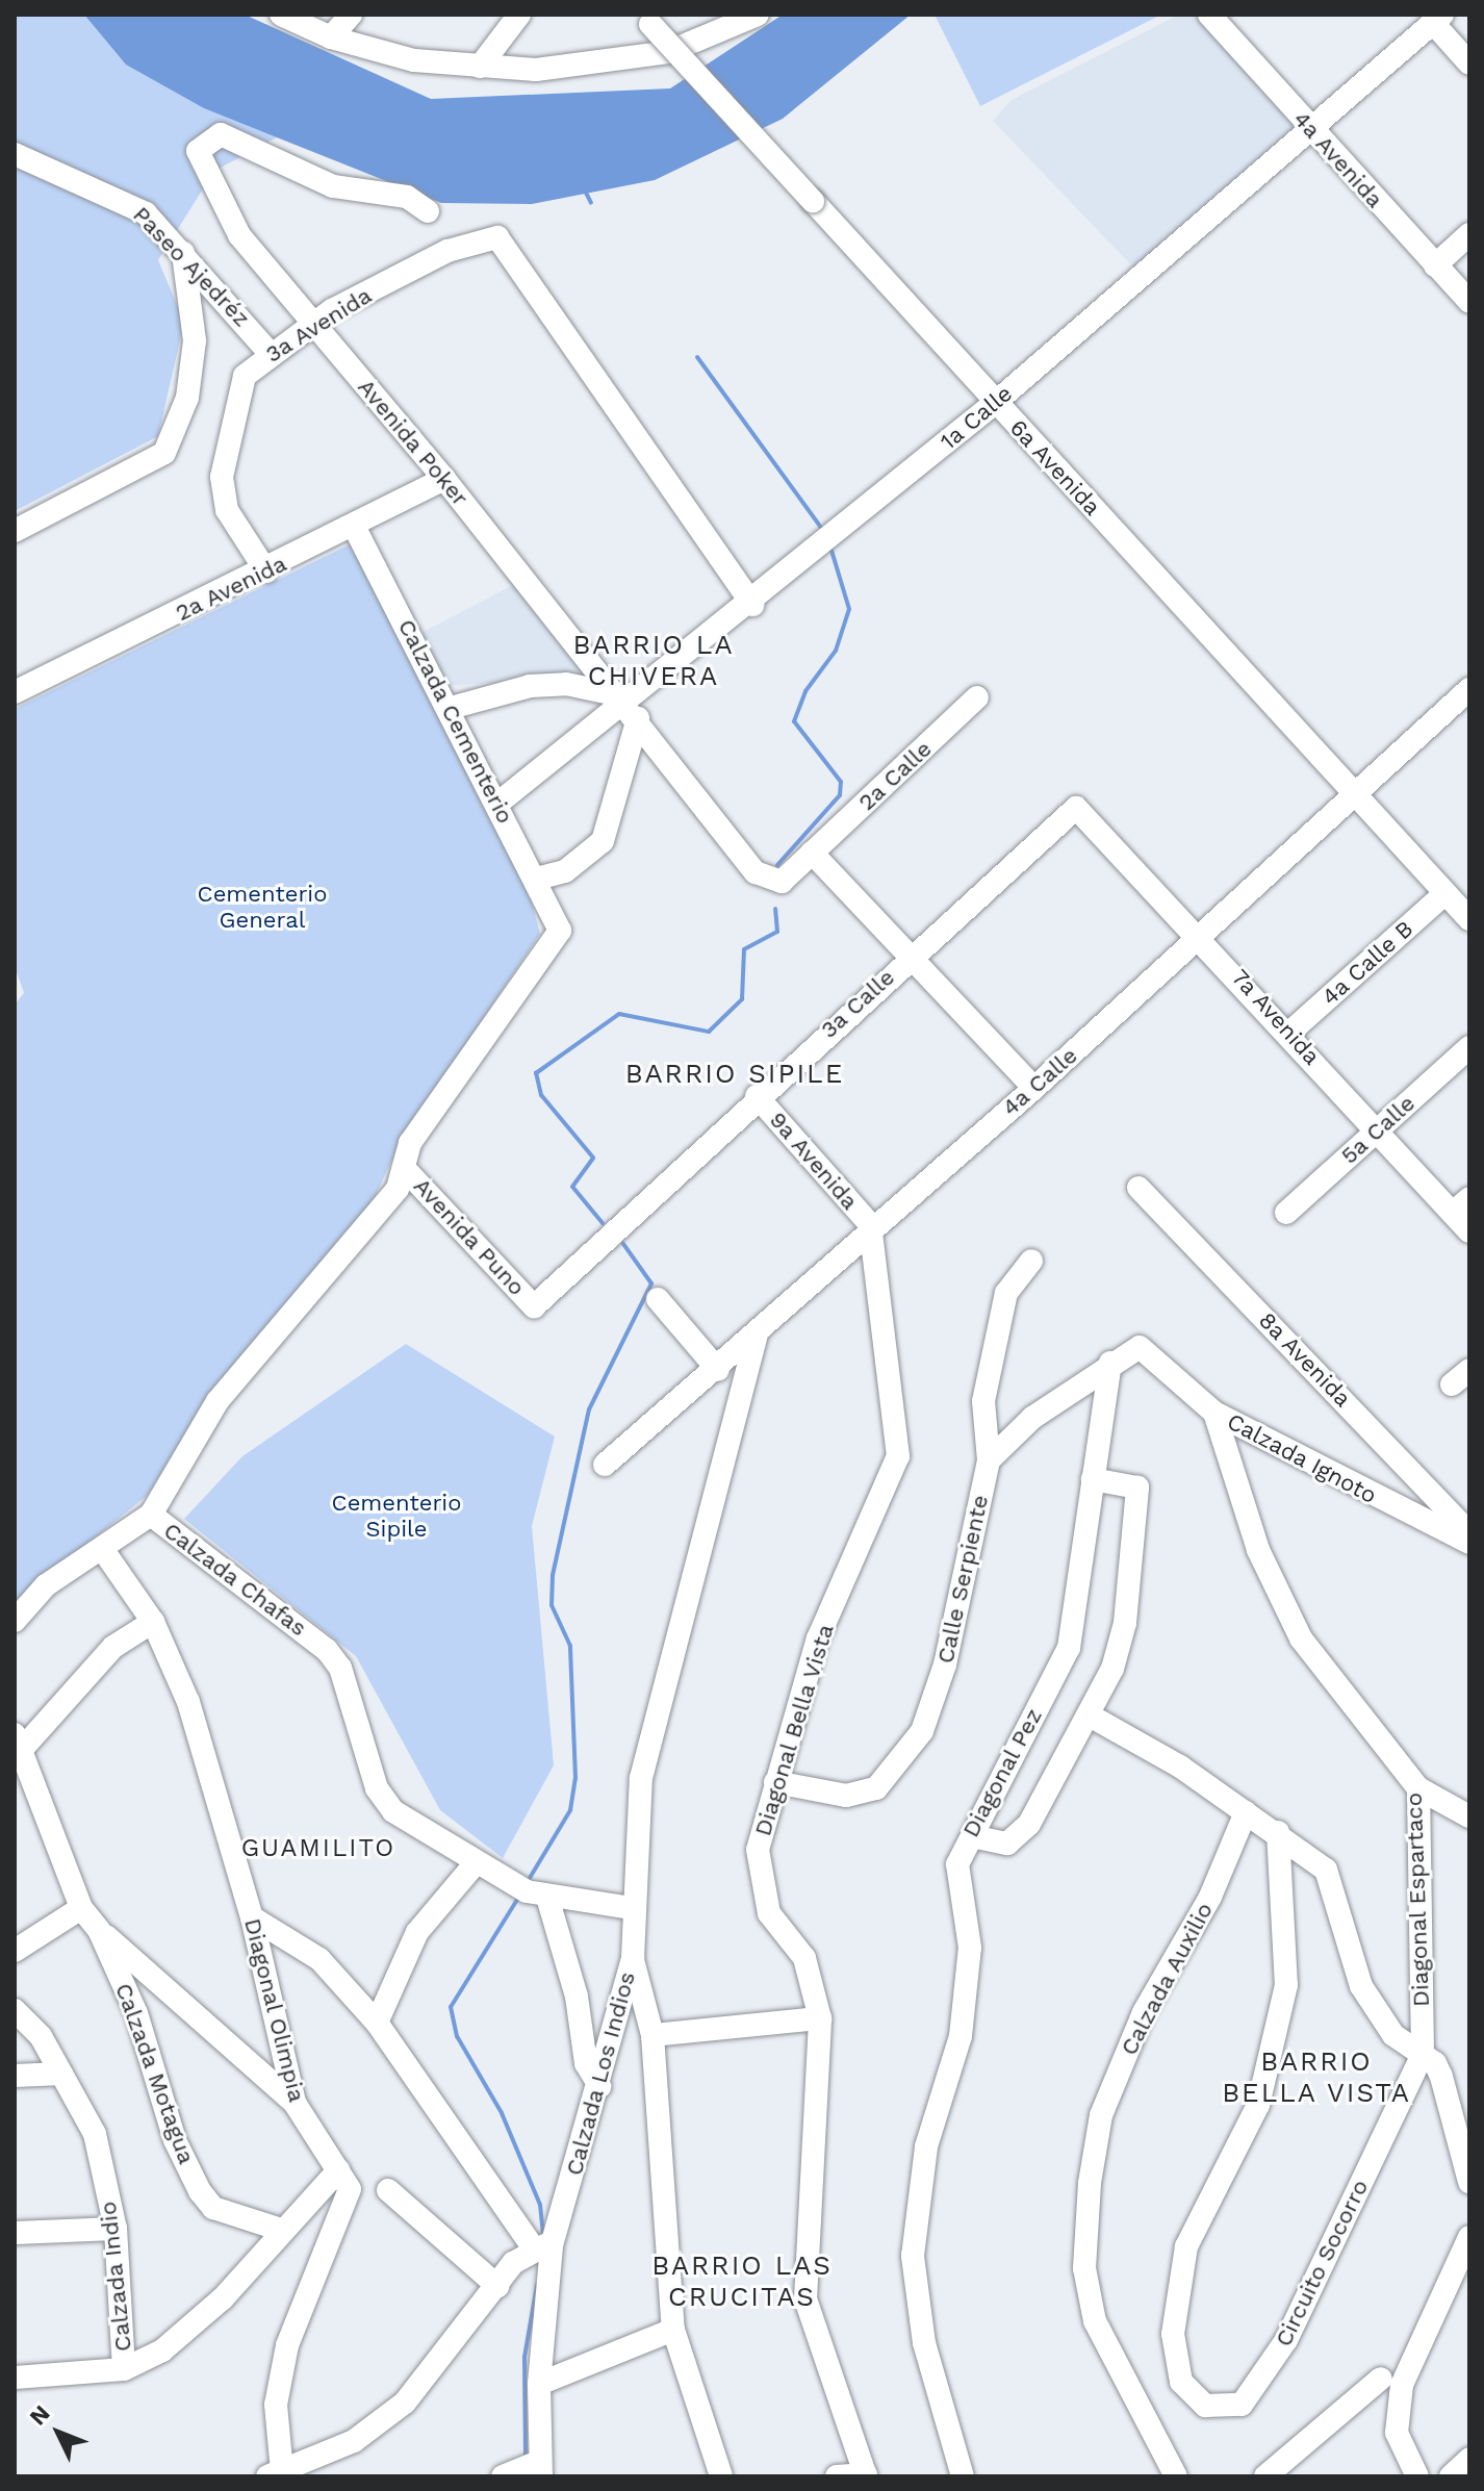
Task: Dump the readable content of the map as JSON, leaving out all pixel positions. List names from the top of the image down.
{
  "streets": {
    "street": [
      "4a Avenida",
      "Paseo Ajedréz",
      "3a Avenida",
      "1a Calle",
      "Avenida Poker",
      "6a Avenida",
      "2a Avenida",
      "Calzada Cementerio",
      "2a Calle",
      "4a Calle B",
      "3a Calle",
      "7a Avenida",
      "4a Calle",
      "5a Calle",
      "9a Avenida",
      "Avenida Puno",
      "8a Avenida",
      "Calzada Ignoto",
      "Calzada Chafas",
      "Calle Serpiente",
      "Diagonal Bella Vista",
      "Diagonal Pez",
      "Diagonal Espartaco",
      "Calzada Auxilio",
      "Diagonal Olimpia",
      "Calzada Motagua",
      "Calzada Los Indios",
      "Circuito Socorro",
      "Calzada Indio"
    ]
  },
  "crossings": [
    ["4a Avenida", "1a Calle"],
    ["Paseo Ajedréz", "3a Avenida"],
    ["3a Avenida", "1a Calle"],
    ["3a Avenida", "Avenida Poker"],
    ["3a Avenida", "2a Avenida"],
    ["1a Calle", "Avenida Poker"],
    ["1a Calle", "6a Avenida"],
    ["1a Calle", "Calzada Cementerio"],
    ["Avenida Poker", "2a Avenida"],
    ["Avenida Poker", "2a Calle"],
    ["6a Avenida", "4a Calle B"],
    ["6a Avenida", "4a Calle"],
    ["2a Avenida", "Calzada Cementerio"],
    ["Calzada Cementerio", "Avenida Puno"],
    ["4a Calle B", "7a Avenida"],
    ["3a Calle", "7a Avenida"],
    ["3a Calle", "9a Avenida"],
    ["3a Calle", "Avenida Puno"],
    ["7a Avenida", "4a Calle"],
    ["7a Avenida", "5a Calle"],
    ["4a Calle", "9a Avenida"],
    ["4a Calle", "Diagonal Bella Vista"],
    ["4a Calle", "Calzada Los Indios"],
    ["9a Avenida", "Diagonal Bella Vista"],
    ["Calzada Ignoto", "Calle Serpiente"],
    ["Calzada Ignoto", "Diagonal Pez"],
    ["Calzada Ignoto", "Diagonal Espartaco"],
    ["Calzada Chafas", "Calzada Los Indios"],
    ["Calle Serpiente", "Diagonal Bella Vista"],
    ["Diagonal Espartaco", "Circuito Socorro"]
  ],
  "districts": [
    "BARRIO LA CHIVERA",
    "BARRIO SIPILE",
    "GUAMILITO",
    "BARRIO BELLA VISTA",
    "BARRIO LAS CRUCITAS"
  ],
  "parks": ["Cementerio General", "Cementerio Sipile"],
  "north": "top left"
}
